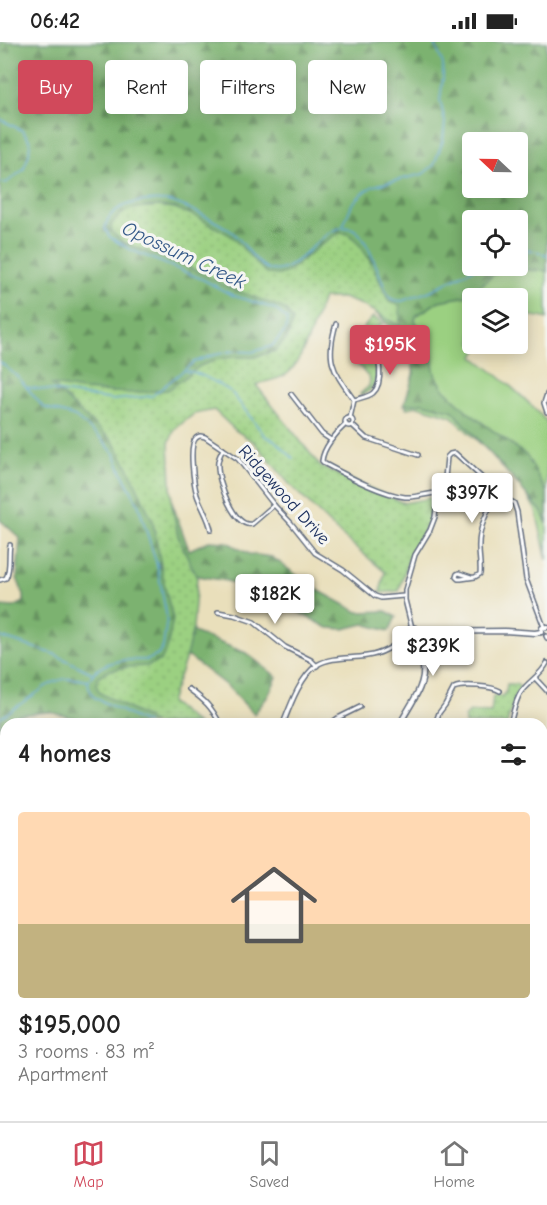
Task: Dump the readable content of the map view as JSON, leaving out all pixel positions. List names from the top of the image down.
{
  "streets": {
    "street": ["Ridgewood Drive"]
  },
  "water": ["Opossum Creek"],
  "north": "left",
  "page": {
    "status": "06:42",
    "chip": [
      "Buy",
      "Rent",
      "Filters",
      "New"
    ],
    "price": [
      "$195K",
      "$397K",
      "$182K",
      "$239K"
    ],
    "heading": "4 homes",
    "list": [
      {
        "name": "$195,000",
        "note": "3 rooms · 83 m² · Apartment"
      }
    ],
    "tabs": ["Map", "Saved", "Home"]
  }
}
